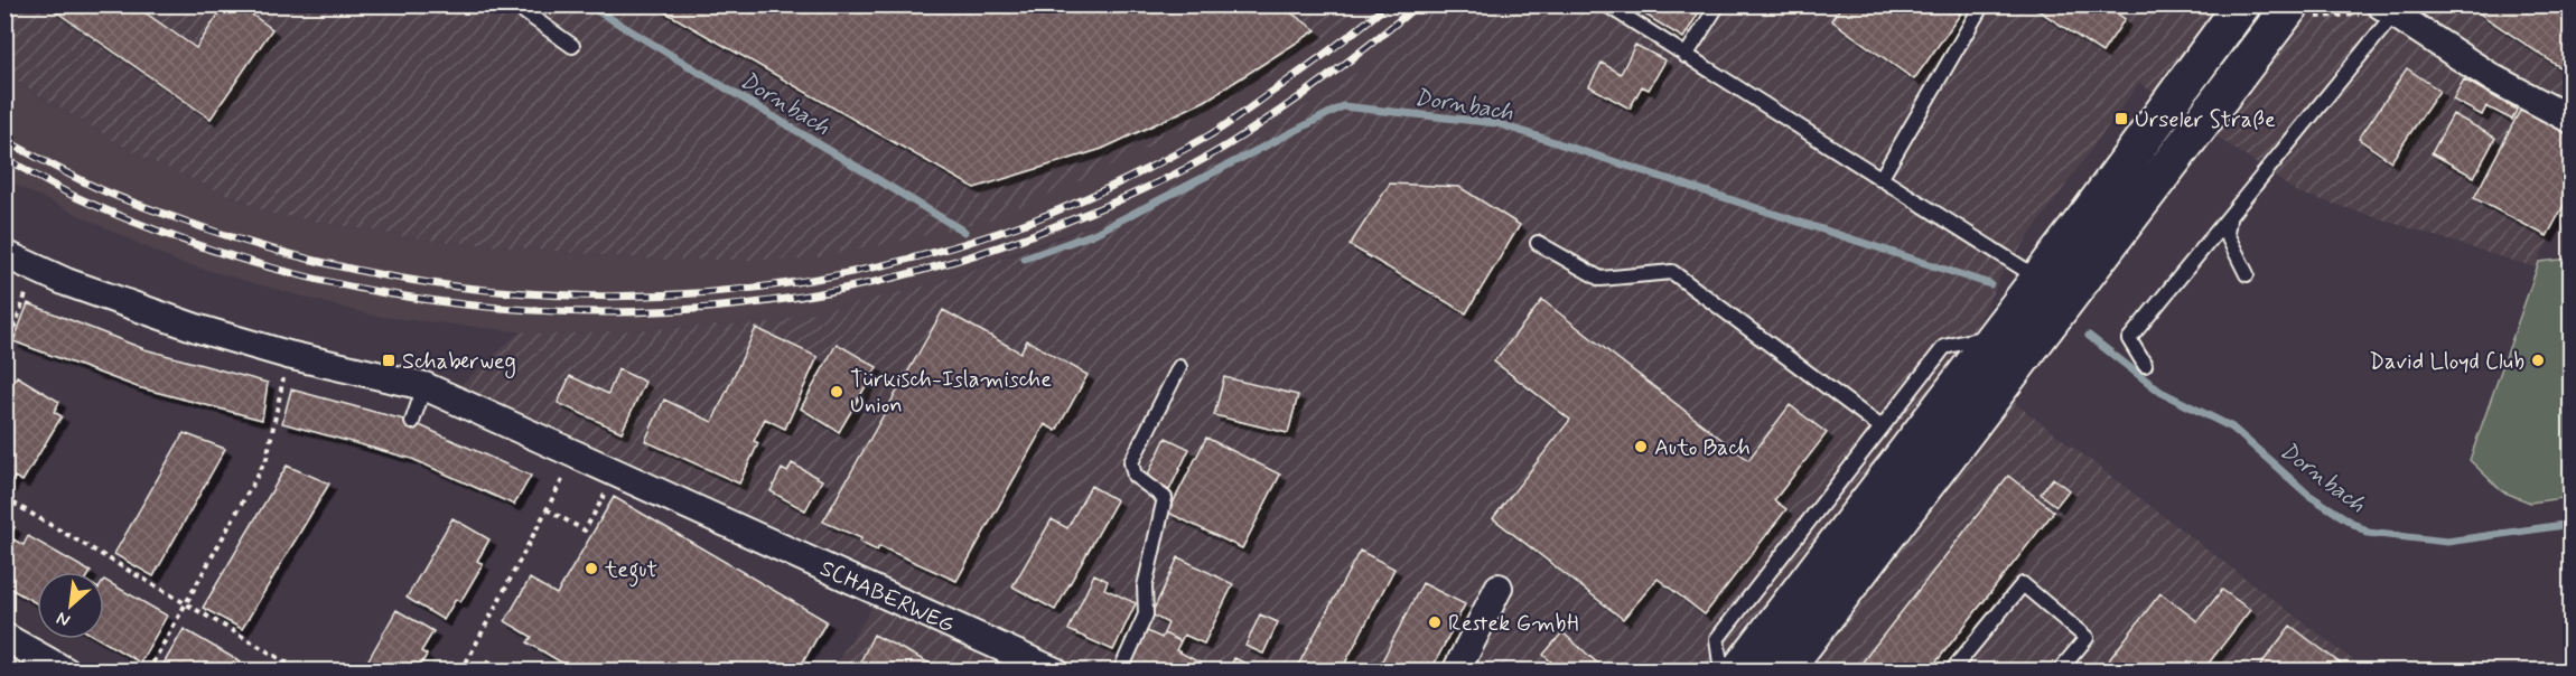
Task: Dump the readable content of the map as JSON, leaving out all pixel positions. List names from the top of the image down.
{
  "streets": {
    "street": ["SCHABERWEG"]
  },
  "water": ["Dornbach"],
  "places": {
    "transit": ["Urseler Straße", "Schaberweg"],
    "other": [
      "David Lloyd Club",
      "Türkisch-Islamische Union",
      "Auto Bach",
      "tegut",
      "Restek GmbH"
    ]
  },
  "north": "bottom left"
}
